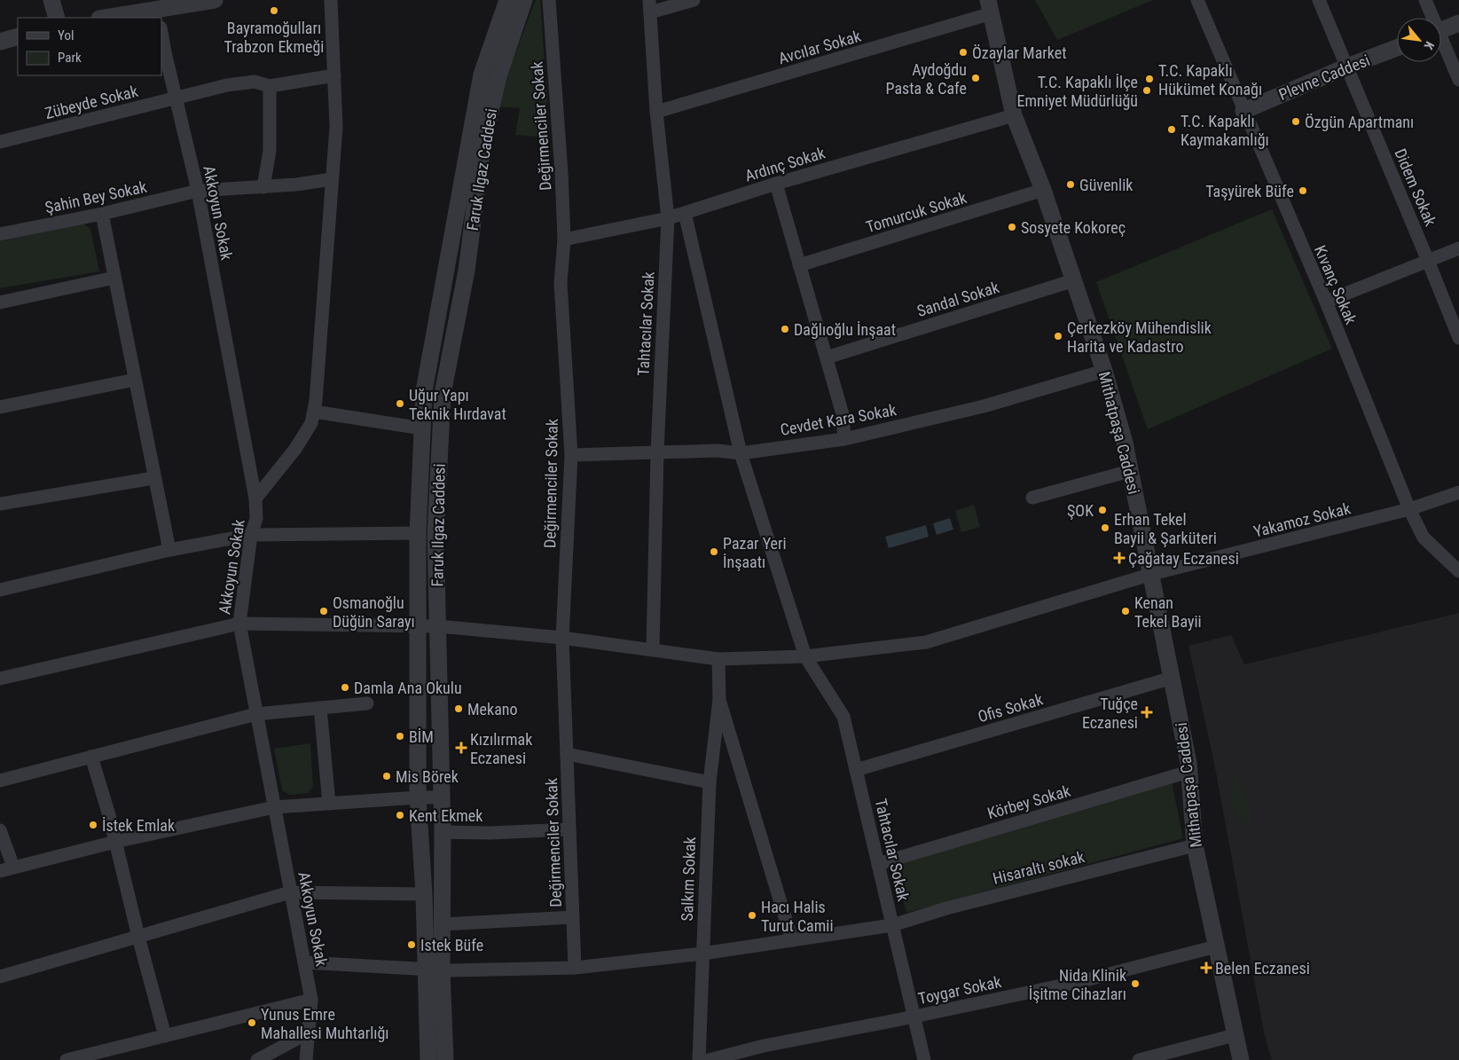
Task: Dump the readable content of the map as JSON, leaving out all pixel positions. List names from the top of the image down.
{
  "streets": {
    "street": [
      "Avcılar Sokak",
      "Plevne Caddesi",
      "Zübeyde Sokak",
      "Değirmenciler Sokak",
      "Ardınç Sokak",
      "Faruk Ilgaz Caddesi",
      "Didem Sokak",
      "Şahin Bey Sokak",
      "Tomurcuk Sokak",
      "Akkoyun Sokak",
      "Kıvanç Sokak",
      "Sandal Sokak",
      "Tahtacılar Sokak",
      "Cevdet Kara Sokak",
      "Mithatpaşa Caddesi",
      "Yakamoz Sokak",
      "Ofis Sokak",
      "Körbey Sokak",
      "Hisaraltı sokak",
      "Salkım Sokak",
      "Toygar Sokak"
    ]
  },
  "crossings": [
    ["Avcılar Sokak", "Tahtacılar Sokak"],
    ["Avcılar Sokak", "Mithatpaşa Caddesi"],
    ["Plevne Caddesi", "Didem Sokak"],
    ["Plevne Caddesi", "Kıvanç Sokak"],
    ["Zübeyde Sokak", "Akkoyun Sokak"],
    ["Değirmenciler Sokak", "Ardınç Sokak"],
    ["Değirmenciler Sokak", "Cevdet Kara Sokak"],
    ["Değirmenciler Sokak", "Yakamoz Sokak"],
    ["Değirmenciler Sokak", "Hisaraltı sokak"],
    ["Ardınç Sokak", "Tahtacılar Sokak"],
    ["Ardınç Sokak", "Mithatpaşa Caddesi"],
    ["Faruk Ilgaz Caddesi", "Yakamoz Sokak"],
    ["Faruk Ilgaz Caddesi", "Hisaraltı sokak"],
    ["Şahin Bey Sokak", "Akkoyun Sokak"],
    ["Tomurcuk Sokak", "Mithatpaşa Caddesi"],
    ["Akkoyun Sokak", "Yakamoz Sokak"],
    ["Akkoyun Sokak", "Hisaraltı sokak"],
    ["Kıvanç Sokak", "Yakamoz Sokak"],
    ["Sandal Sokak", "Mithatpaşa Caddesi"],
    ["Tahtacılar Sokak", "Cevdet Kara Sokak"],
    ["Tahtacılar Sokak", "Yakamoz Sokak"],
    ["Tahtacılar Sokak", "Ofis Sokak"],
    ["Tahtacılar Sokak", "Körbey Sokak"],
    ["Tahtacılar Sokak", "Hisaraltı sokak"],
    ["Tahtacılar Sokak", "Toygar Sokak"],
    ["Cevdet Kara Sokak", "Mithatpaşa Caddesi"],
    ["Mithatpaşa Caddesi", "Yakamoz Sokak"],
    ["Mithatpaşa Caddesi", "Ofis Sokak"],
    ["Mithatpaşa Caddesi", "Körbey Sokak"],
    ["Mithatpaşa Caddesi", "Hisaraltı sokak"],
    ["Mithatpaşa Caddesi", "Toygar Sokak"],
    ["Hisaraltı sokak", "Salkım Sokak"]
  ],
  "places": {
    "other": [
      "Bayramoğulları Trabzon Ekmeği",
      "Özaylar Market",
      "Aydoğdu Pasta & Cafe",
      "T.C. Kapaklı Hükümet Konağı",
      "T.C. Kapaklı İlçe Emniyet Müdürlüğü",
      "Özgün Apartmanı",
      "T.C. Kapaklı Kaymakamlığı",
      "Güvenlik",
      "Taşyürek Büfe",
      "Sosyete Kokoreç",
      "Dağlıoğlu İnşaat",
      "Çerkezköy Mühendislik Harita ve Kadastro",
      "Uğur Yapı Teknik Hırdavat",
      "ŞOK",
      "Erhan Tekel Bayii & Şarküteri",
      "Pazar Yeri İnşaatı",
      "Osmanoğlu Düğün Sarayı",
      "Kenan Tekel Bayii",
      "Damla Ana Okulu",
      "Mekano",
      "BİM",
      "Mis Börek",
      "Kent Ekmek",
      "İstek Emlak",
      "Hacı Halis Turut Camii",
      "Istek Büfe",
      "Nida Klinik İşitme Cihazları",
      "Yunus Emre Mahallesi Muhtarlığı"
    ],
    "health": [
      "Çağatay Eczanesi",
      "Tuğçe Eczanesi",
      "Kızılırmak Eczanesi",
      "Belen Eczanesi"
    ]
  },
  "legend": ["Yol", "Park"],
  "north": "bottom right"
}
